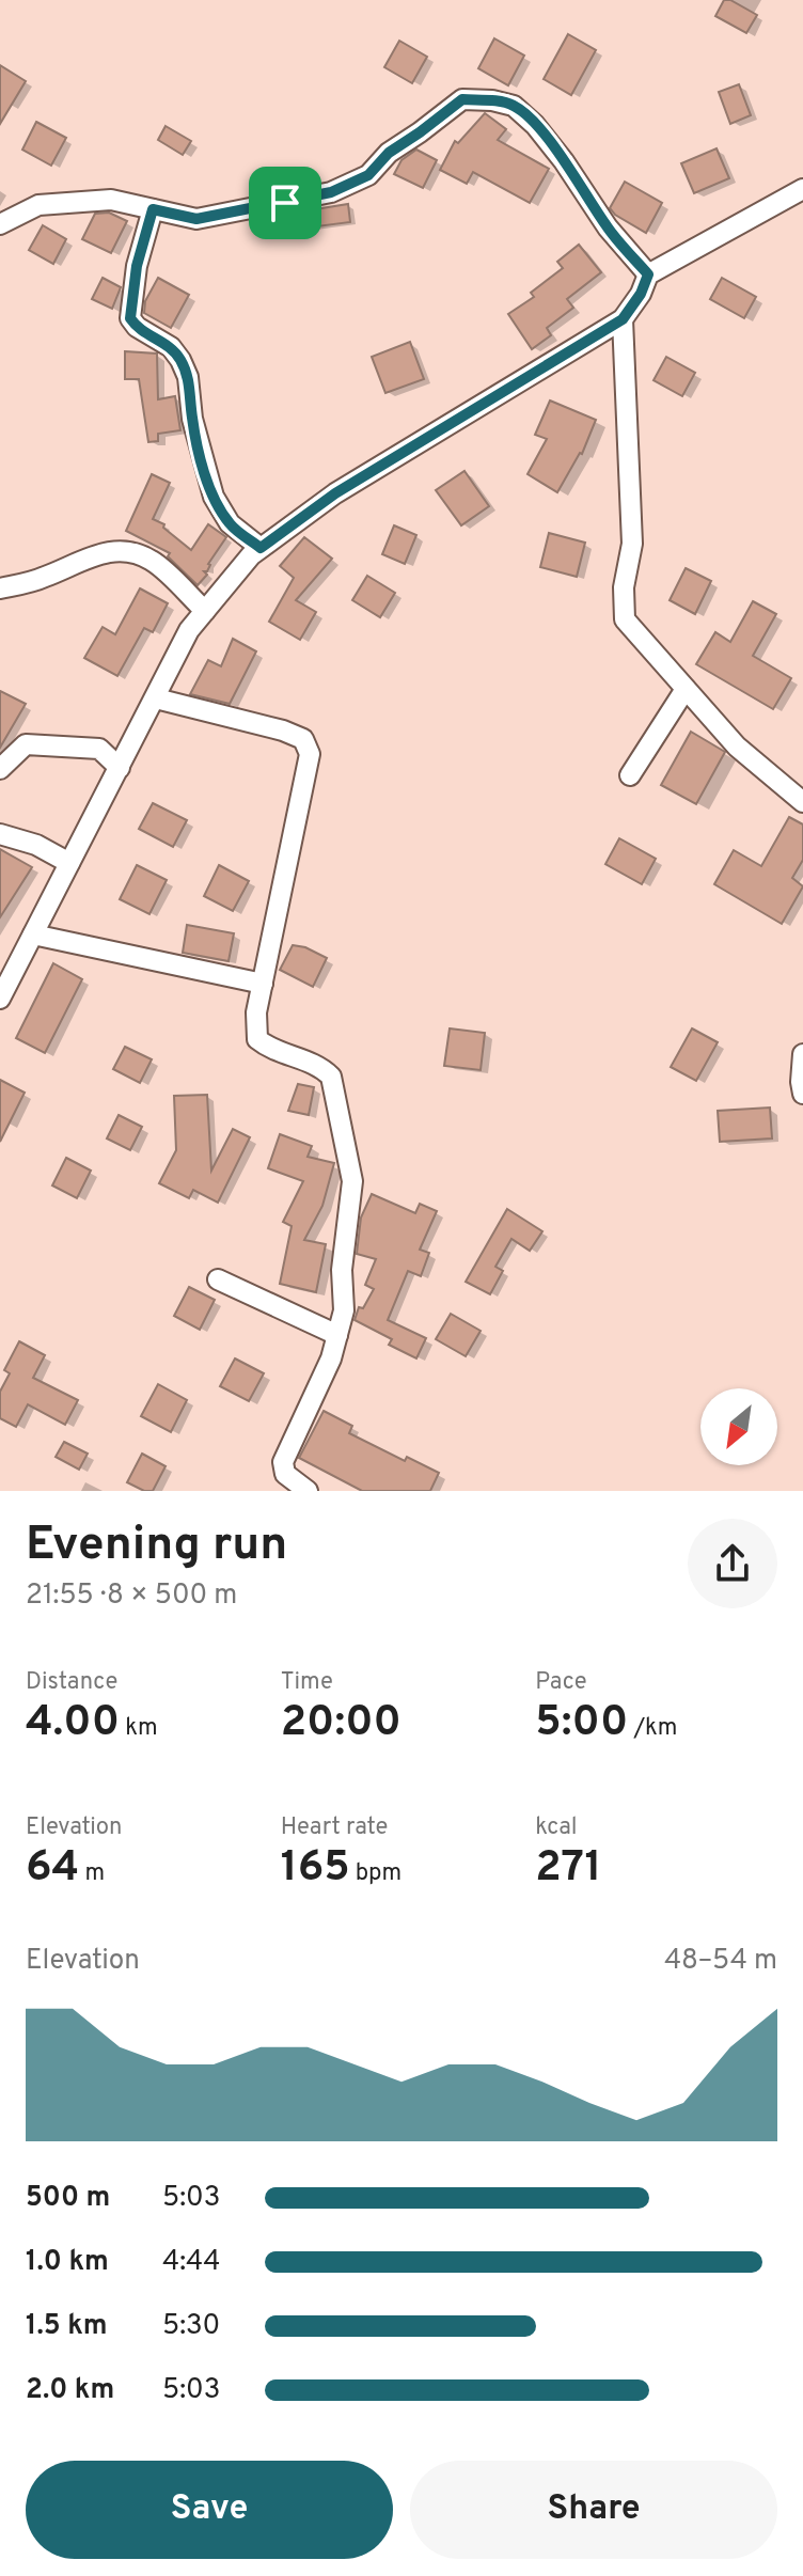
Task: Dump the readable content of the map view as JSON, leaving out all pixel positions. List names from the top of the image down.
{
  "north": "bottom left",
  "page": {
    "heading": ["Evening run", "21:55 · 8 × 500 m"],
    "stats": [
      ["Distance", "4.00 km"],
      ["Time", "20:00"],
      ["Pace", "5:00 /km"],
      ["Elevation", "64 m"],
      ["Heart rate", "165 bpm"],
      ["kcal", "271"]
    ],
    "chart": ["Elevation", "48–54 m"],
    "list": [
      {
        "name": "500 m",
        "note": "5:03"
      },
      {
        "name": "1.0 km",
        "note": "4:44"
      },
      {
        "name": "1.5 km",
        "note": "5:30"
      },
      {
        "name": "2.0 km",
        "note": "5:03"
      }
    ],
    "buttons": ["Save", "Share"]
  }
}
